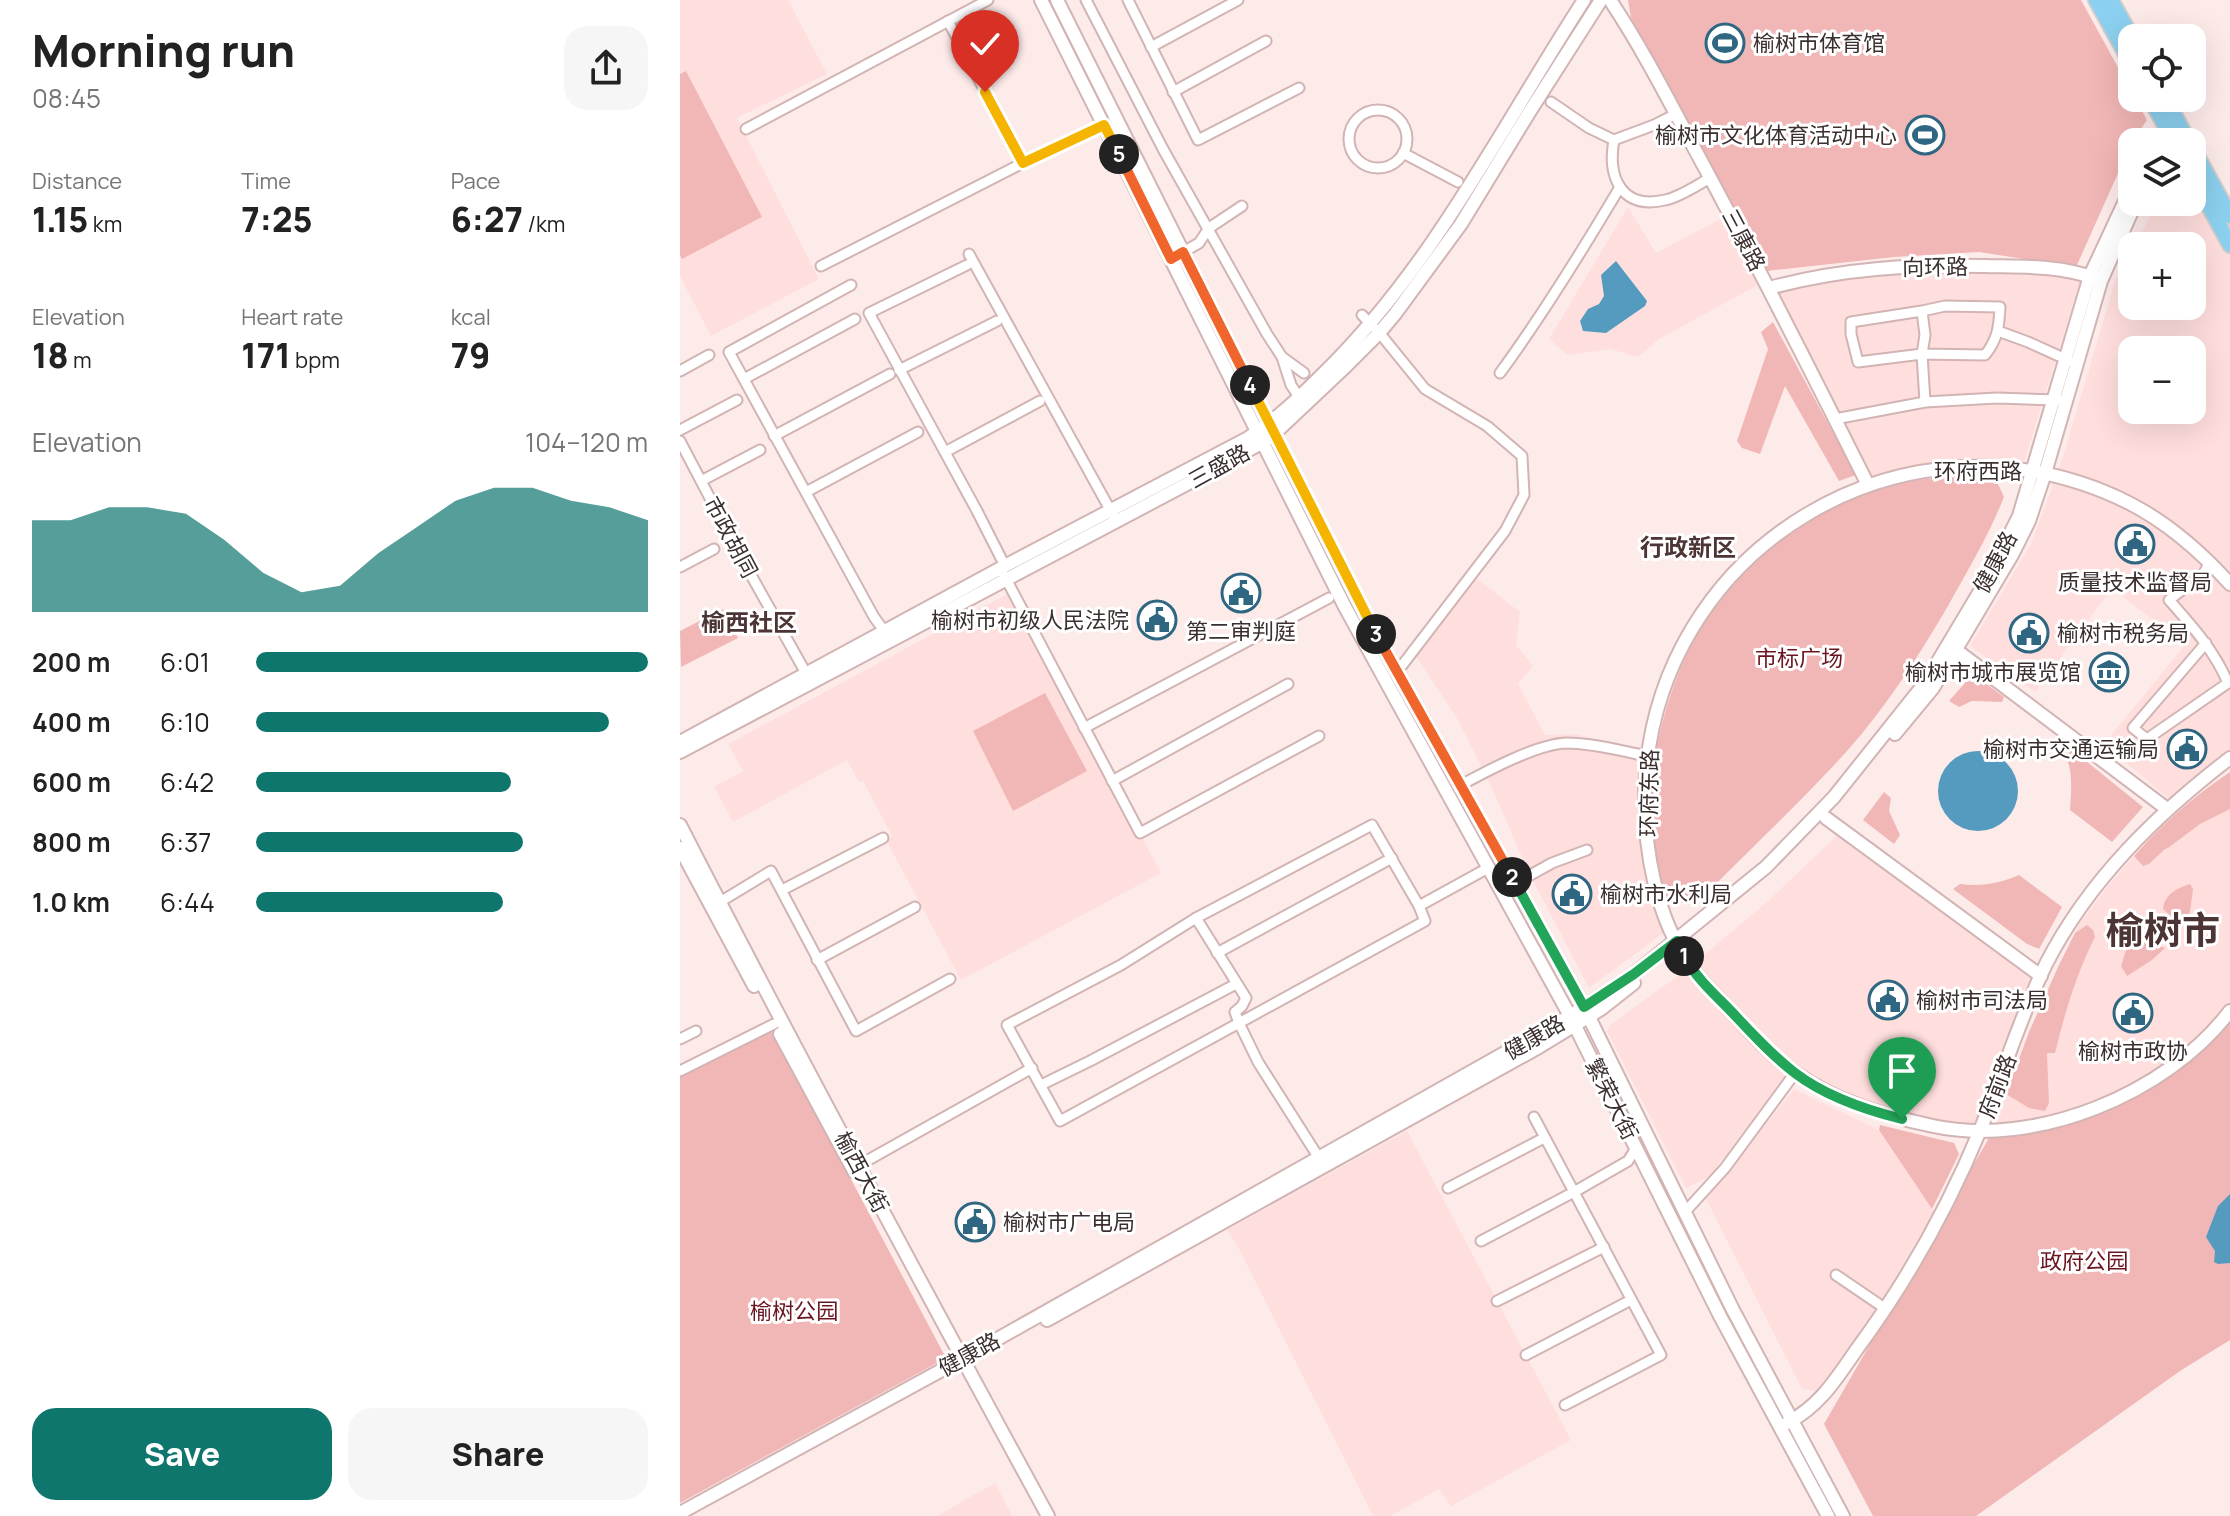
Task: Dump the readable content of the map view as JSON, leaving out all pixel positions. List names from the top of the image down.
{
  "streets": {
    "main road": [
      "三康路",
      "向环路",
      "三盛路",
      "环府西路",
      "健康路",
      "环府东路",
      "府前路",
      "繁荣大街",
      "榆西大街"
    ],
    "street": ["市政胡同"]
  },
  "crossings": [
    ["三康路", "向环路"],
    ["三康路", "环府西路"],
    ["向环路", "健康路"],
    ["三盛路", "市政胡同"],
    ["三盛路", "繁荣大街"],
    ["环府西路", "健康路"],
    ["环府西路", "环府东路"],
    ["健康路", "环府东路"],
    ["健康路", "繁荣大街"],
    ["健康路", "榆西大街"],
    ["环府东路", "府前路"],
    ["府前路", "繁荣大街"]
  ],
  "districts": ["行政新区", "榆西社区", "榆树市"],
  "parks": ["市标广场", "政府公园", "榆树公园"],
  "places": {
    "sports": ["榆树市体育馆", "榆树市文化体育活动中心"],
    "public building": [
      "质量技术监督局",
      "第二审判庭",
      "榆树市初级人民法院",
      "榆树市税务局",
      "榆树市交通运输局",
      "榆树市水利局",
      "榆树市司法局",
      "榆树市政协",
      "榆树市广电局"
    ],
    "museum": ["榆树市城市展览馆"]
  },
  "page": {
    "heading": ["Morning run", "08:45"],
    "map_buttons": ["+", "−"],
    "pins": [
      "5",
      "4",
      "3",
      "2",
      "1"
    ],
    "stats": [
      ["Distance", "1.15 km"],
      ["Time", "7:25"],
      ["Pace", "6:27 /km"],
      ["Elevation", "18 m"],
      ["Heart rate", "171 bpm"],
      ["kcal", "79"]
    ],
    "chart": ["Elevation", "104–120 m"],
    "list": [
      {
        "name": "200 m",
        "note": "6:01"
      },
      {
        "name": "400 m",
        "note": "6:10"
      },
      {
        "name": "600 m",
        "note": "6:42"
      },
      {
        "name": "800 m",
        "note": "6:37"
      },
      {
        "name": "1.0 km",
        "note": "6:44"
      }
    ],
    "buttons": ["Save", "Share"]
  }
}
